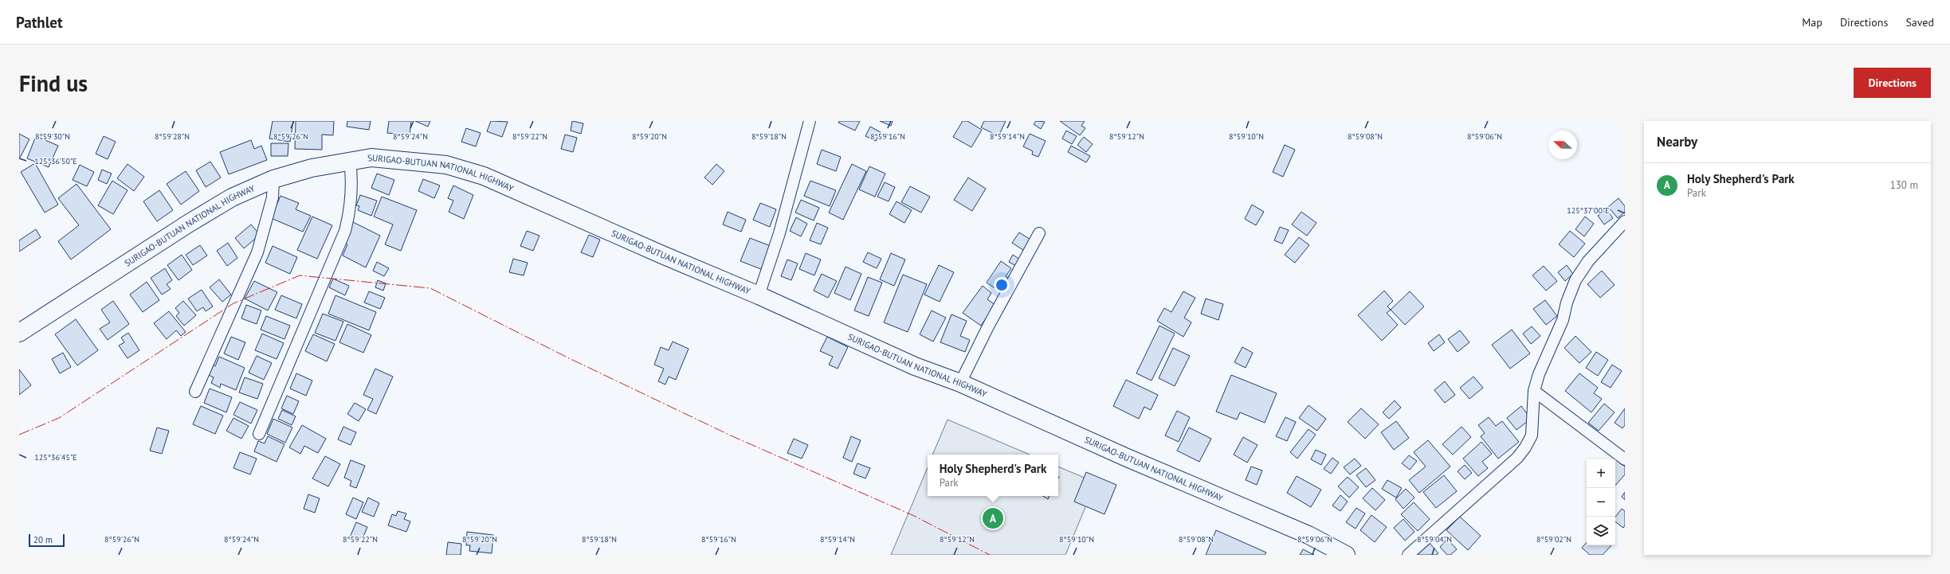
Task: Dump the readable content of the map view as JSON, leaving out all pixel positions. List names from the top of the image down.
{
  "streets": {
    "highway": ["SURIGAO-BUTUAN NATIONAL HIGHWAY"]
  },
  "scale_bar": "20 m",
  "north": "left",
  "page": {
    "header": "Pathlet",
    "nav": ["Map", "Directions", "Saved"],
    "buttons": "Directions",
    "title": "Find us",
    "heading": "Nearby",
    "list": [
      {
        "mark": "A",
        "name": "Holy Shepherd's Park",
        "note": "Park",
        "value": "130 m"
      }
    ],
    "popup": ["Holy Shepherd's Park", "Park"],
    "map_buttons": ["+", "−"],
    "pins": "A",
    "scale": "20 m"
  },
  "coordinates": [
    "8°59'28\"N",
    "8°59'10\"N",
    "8°59'06\"N",
    "8°59'30\"N",
    "8°59'26\"N",
    "8°59'24\"N",
    "8°59'22\"N",
    "8°59'20\"N",
    "8°59'18\"N",
    "8°59'16\"N",
    "8°59'14\"N",
    "8°59'12\"N",
    "8°59'08\"N",
    "125°36'50\"E",
    "125°37'00\"E",
    "125°36'45\"E",
    "8°59'04\"N",
    "8°59'02\"N"
  ]
}
